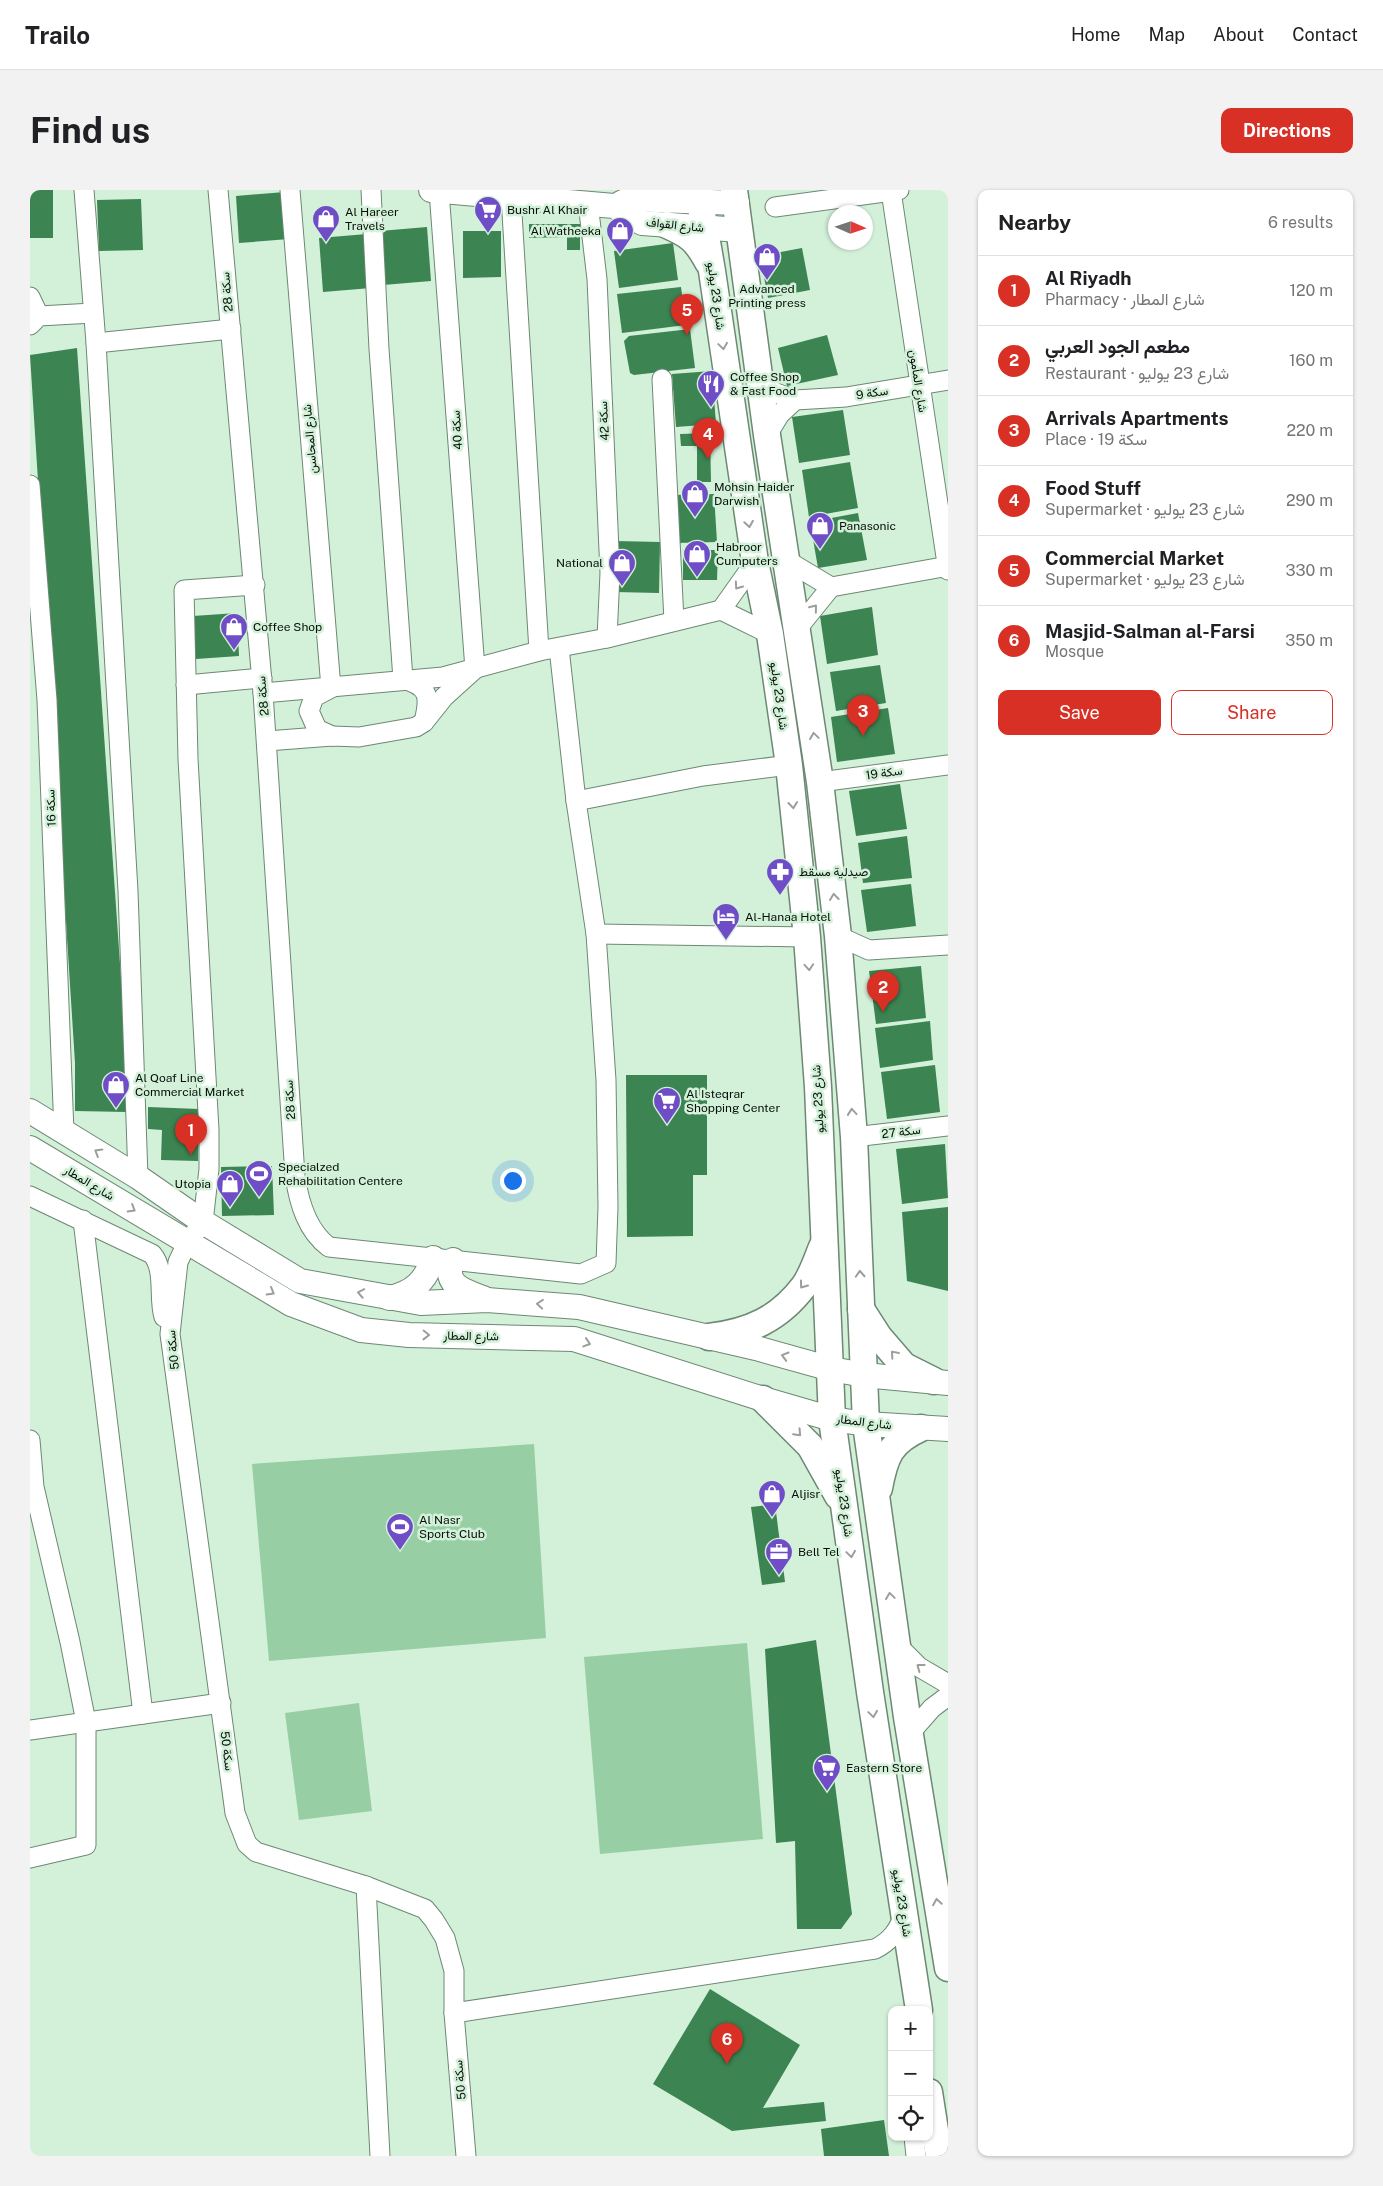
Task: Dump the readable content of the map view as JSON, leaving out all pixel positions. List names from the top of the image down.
{
  "streets": {
    "main road": ["شارع 23 يوليو"],
    "street": [
      "شارع القواف",
      "سكة 28",
      "شارع المأمون",
      "سكة 9",
      "سكة 42",
      "سكة 40",
      "شارع المحاسن",
      "سكة 19",
      "سكة 16",
      "سكة 27",
      "شارع المطار",
      "سكة 50"
    ]
  },
  "crossings": [
    ["شارع القواف", "شارع 23 يوليو"],
    ["شارع القواف", "سكة 42"],
    ["شارع القواف", "سكة 40"],
    ["شارع 23 يوليو", "شارع المطار"],
    ["شارع المأمون", "سكة 9"],
    ["شارع المطار", "سكة 50"]
  ],
  "places": {
    "supermarket": ["Bushr Al Khair", "Al Isteqrar Shopping Center", "Eastern Store"],
    "shop": [
      "Al Hareer Travels",
      "Al Watheeka",
      "Advanced Printing press",
      "Mohsin Haider Darwish",
      "Panasonic",
      "Habroor Cumputers",
      "National",
      "Coffee Shop",
      "Al Qoaf Line Commercial Market",
      "Utopia",
      "Aljisr"
    ],
    "restaurant": ["Coffee Shop & Fast Food"],
    "pharmacy": ["صيدلية مسقط"],
    "hotel": ["Al-Hanaa Hotel"],
    "sports": ["Specialzed Rehabilitation Centere", "Al Nasr Sports Club"],
    "office": ["Bell Tel"]
  },
  "north": "right",
  "page": {
    "header": "Trailo",
    "nav": [
      "Home",
      "Map",
      "About",
      "Contact"
    ],
    "buttons": [
      "Directions",
      ["Save", "Share"]
    ],
    "title": "Find us",
    "heading": ["Nearby", "6 results"],
    "list": [
      {
        "mark": "1",
        "name": "Al Riyadh",
        "note": "Pharmacy · شارع المطار",
        "value": "120 m"
      },
      {
        "mark": "2",
        "name": "مطعم الجود العربي",
        "note": "Restaurant · شارع 23 يوليو",
        "value": "160 m"
      },
      {
        "mark": "3",
        "name": "Arrivals Apartments",
        "note": "Place · سكة 19",
        "value": "220 m"
      },
      {
        "mark": "4",
        "name": "Food Stuff",
        "note": "Supermarket · شارع 23 يوليو",
        "value": "290 m"
      },
      {
        "mark": "5",
        "name": "Commercial Market",
        "note": "Supermarket · شارع 23 يوليو",
        "value": "330 m"
      },
      {
        "mark": "6",
        "name": "Masjid-Salman al-Farsi",
        "note": "Mosque",
        "value": "350 m"
      }
    ],
    "pins": [
      "5",
      "4",
      "3",
      "2",
      "1",
      "6"
    ],
    "map_buttons": ["+", "−"]
  }
}
